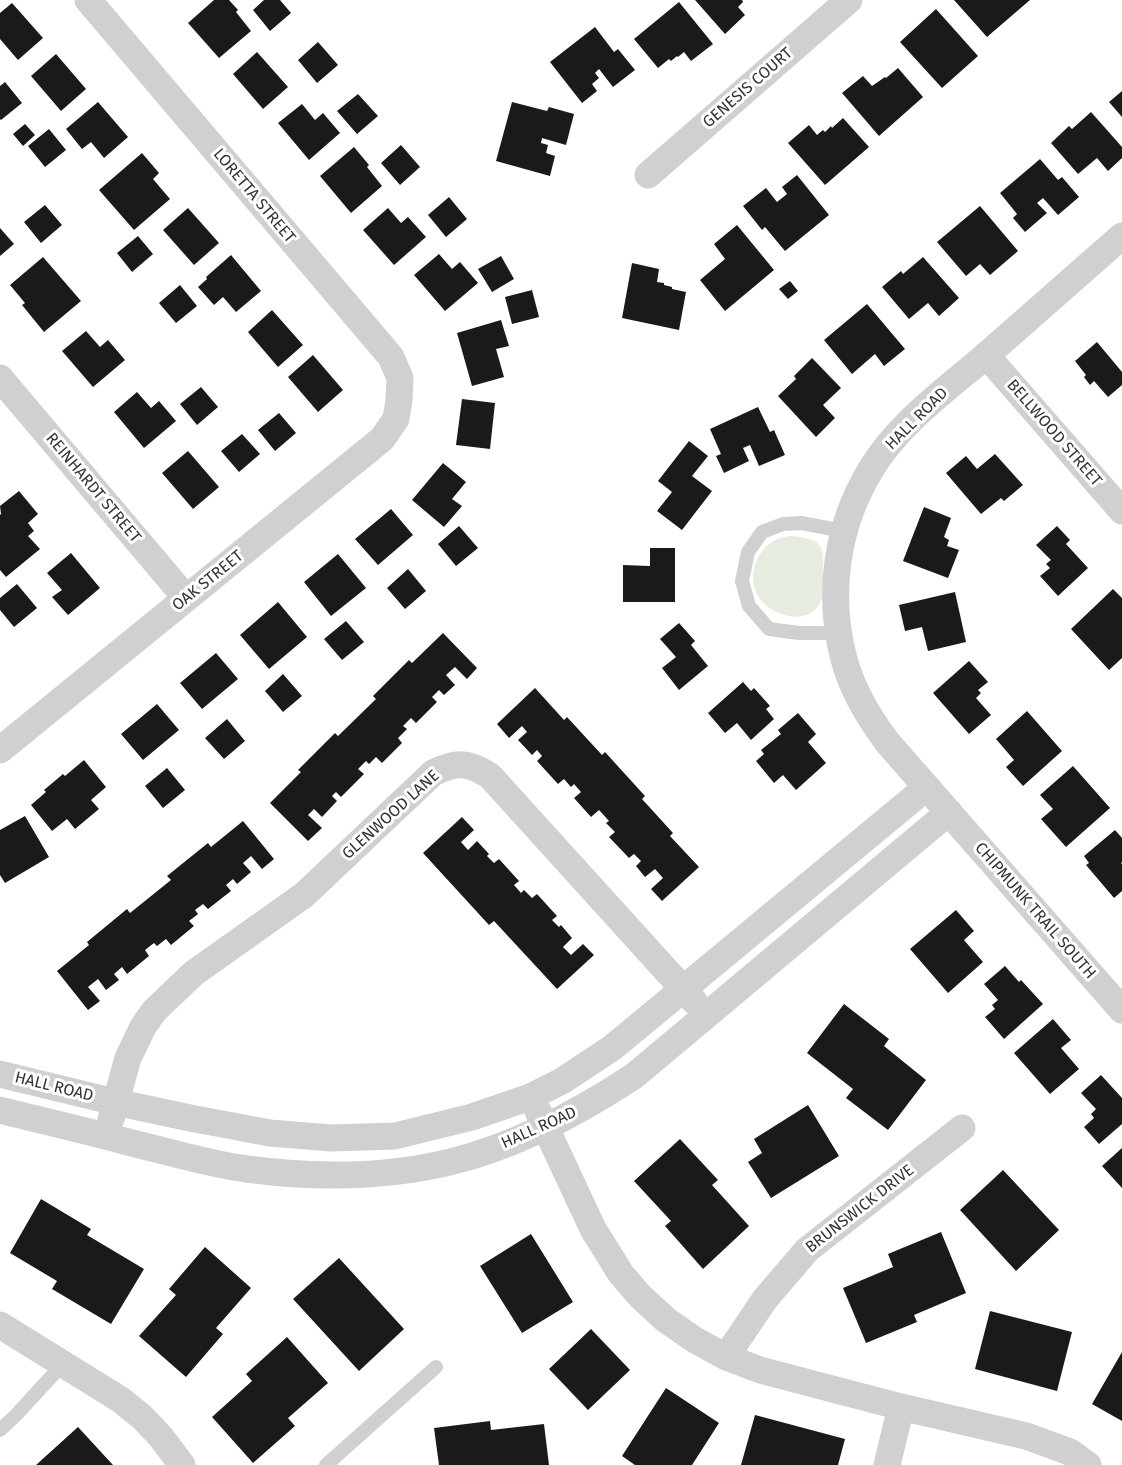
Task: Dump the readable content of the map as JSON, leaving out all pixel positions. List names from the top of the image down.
{
  "streets": {
    "street": [
      "GENESIS COURT",
      "LORETTA STREET",
      "HALL ROAD",
      "BELLWOOD STREET",
      "REINHARDT STREET",
      "OAK STREET",
      "GLENWOOD LANE",
      "CHIPMUNK TRAIL SOUTH",
      "BRUNSWICK DRIVE"
    ]
  },
  "crossings": [
    ["LORETTA STREET", "OAK STREET"],
    ["HALL ROAD", "BELLWOOD STREET"],
    ["HALL ROAD", "GLENWOOD LANE"],
    ["HALL ROAD", "CHIPMUNK TRAIL SOUTH"],
    ["REINHARDT STREET", "OAK STREET"]
  ]
}
